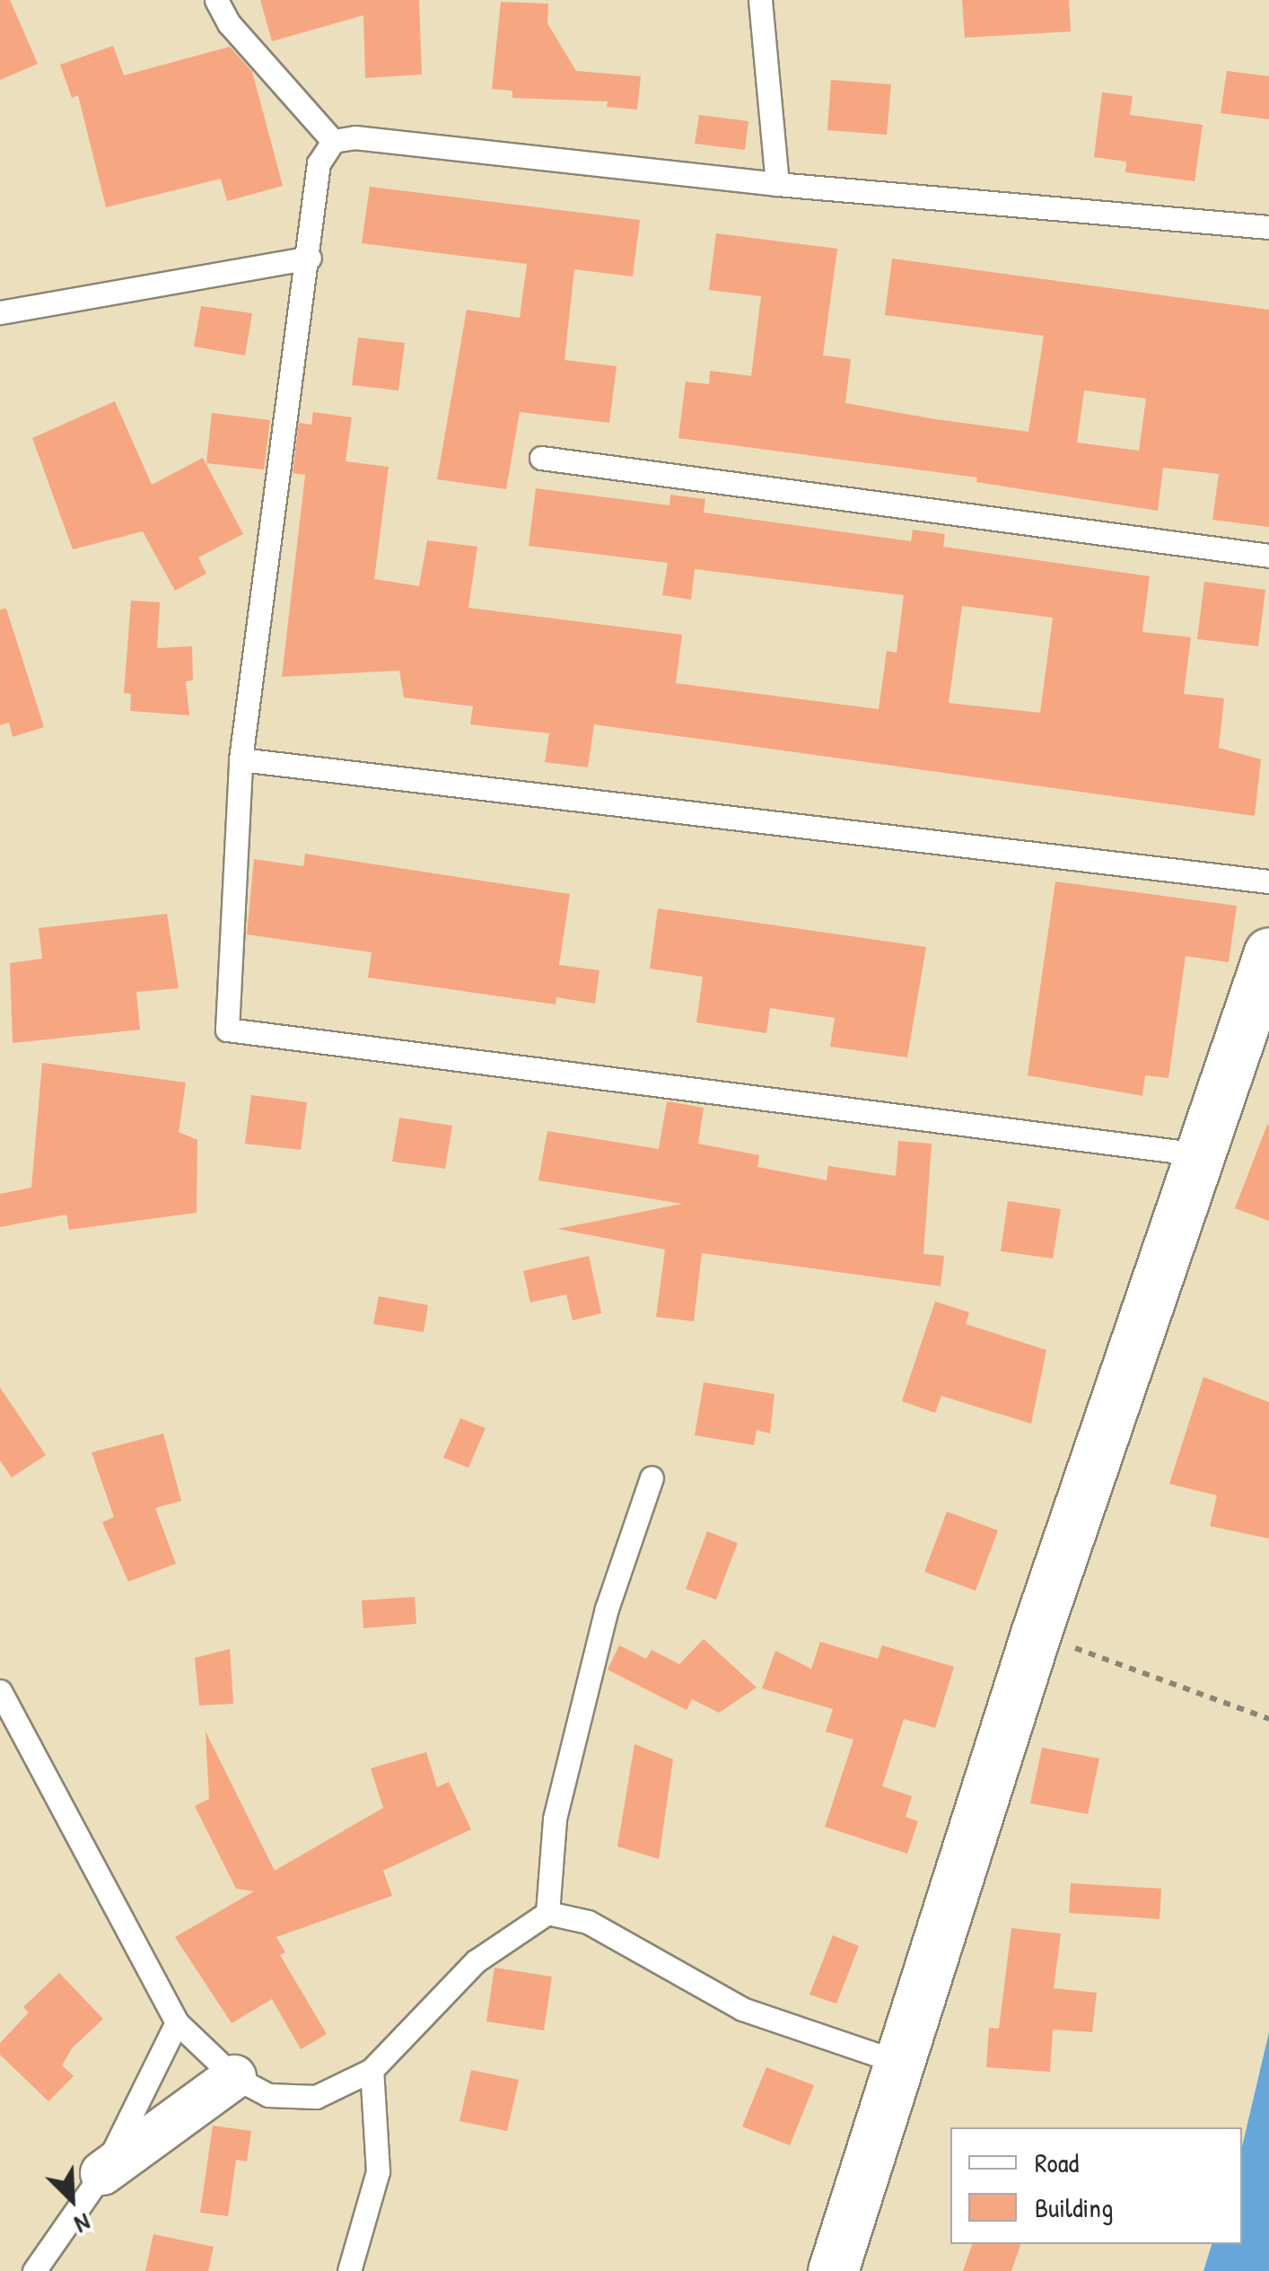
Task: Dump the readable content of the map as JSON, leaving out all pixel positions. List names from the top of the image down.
{
  "legend": ["Road", "Building"],
  "north": "bottom right"
}
